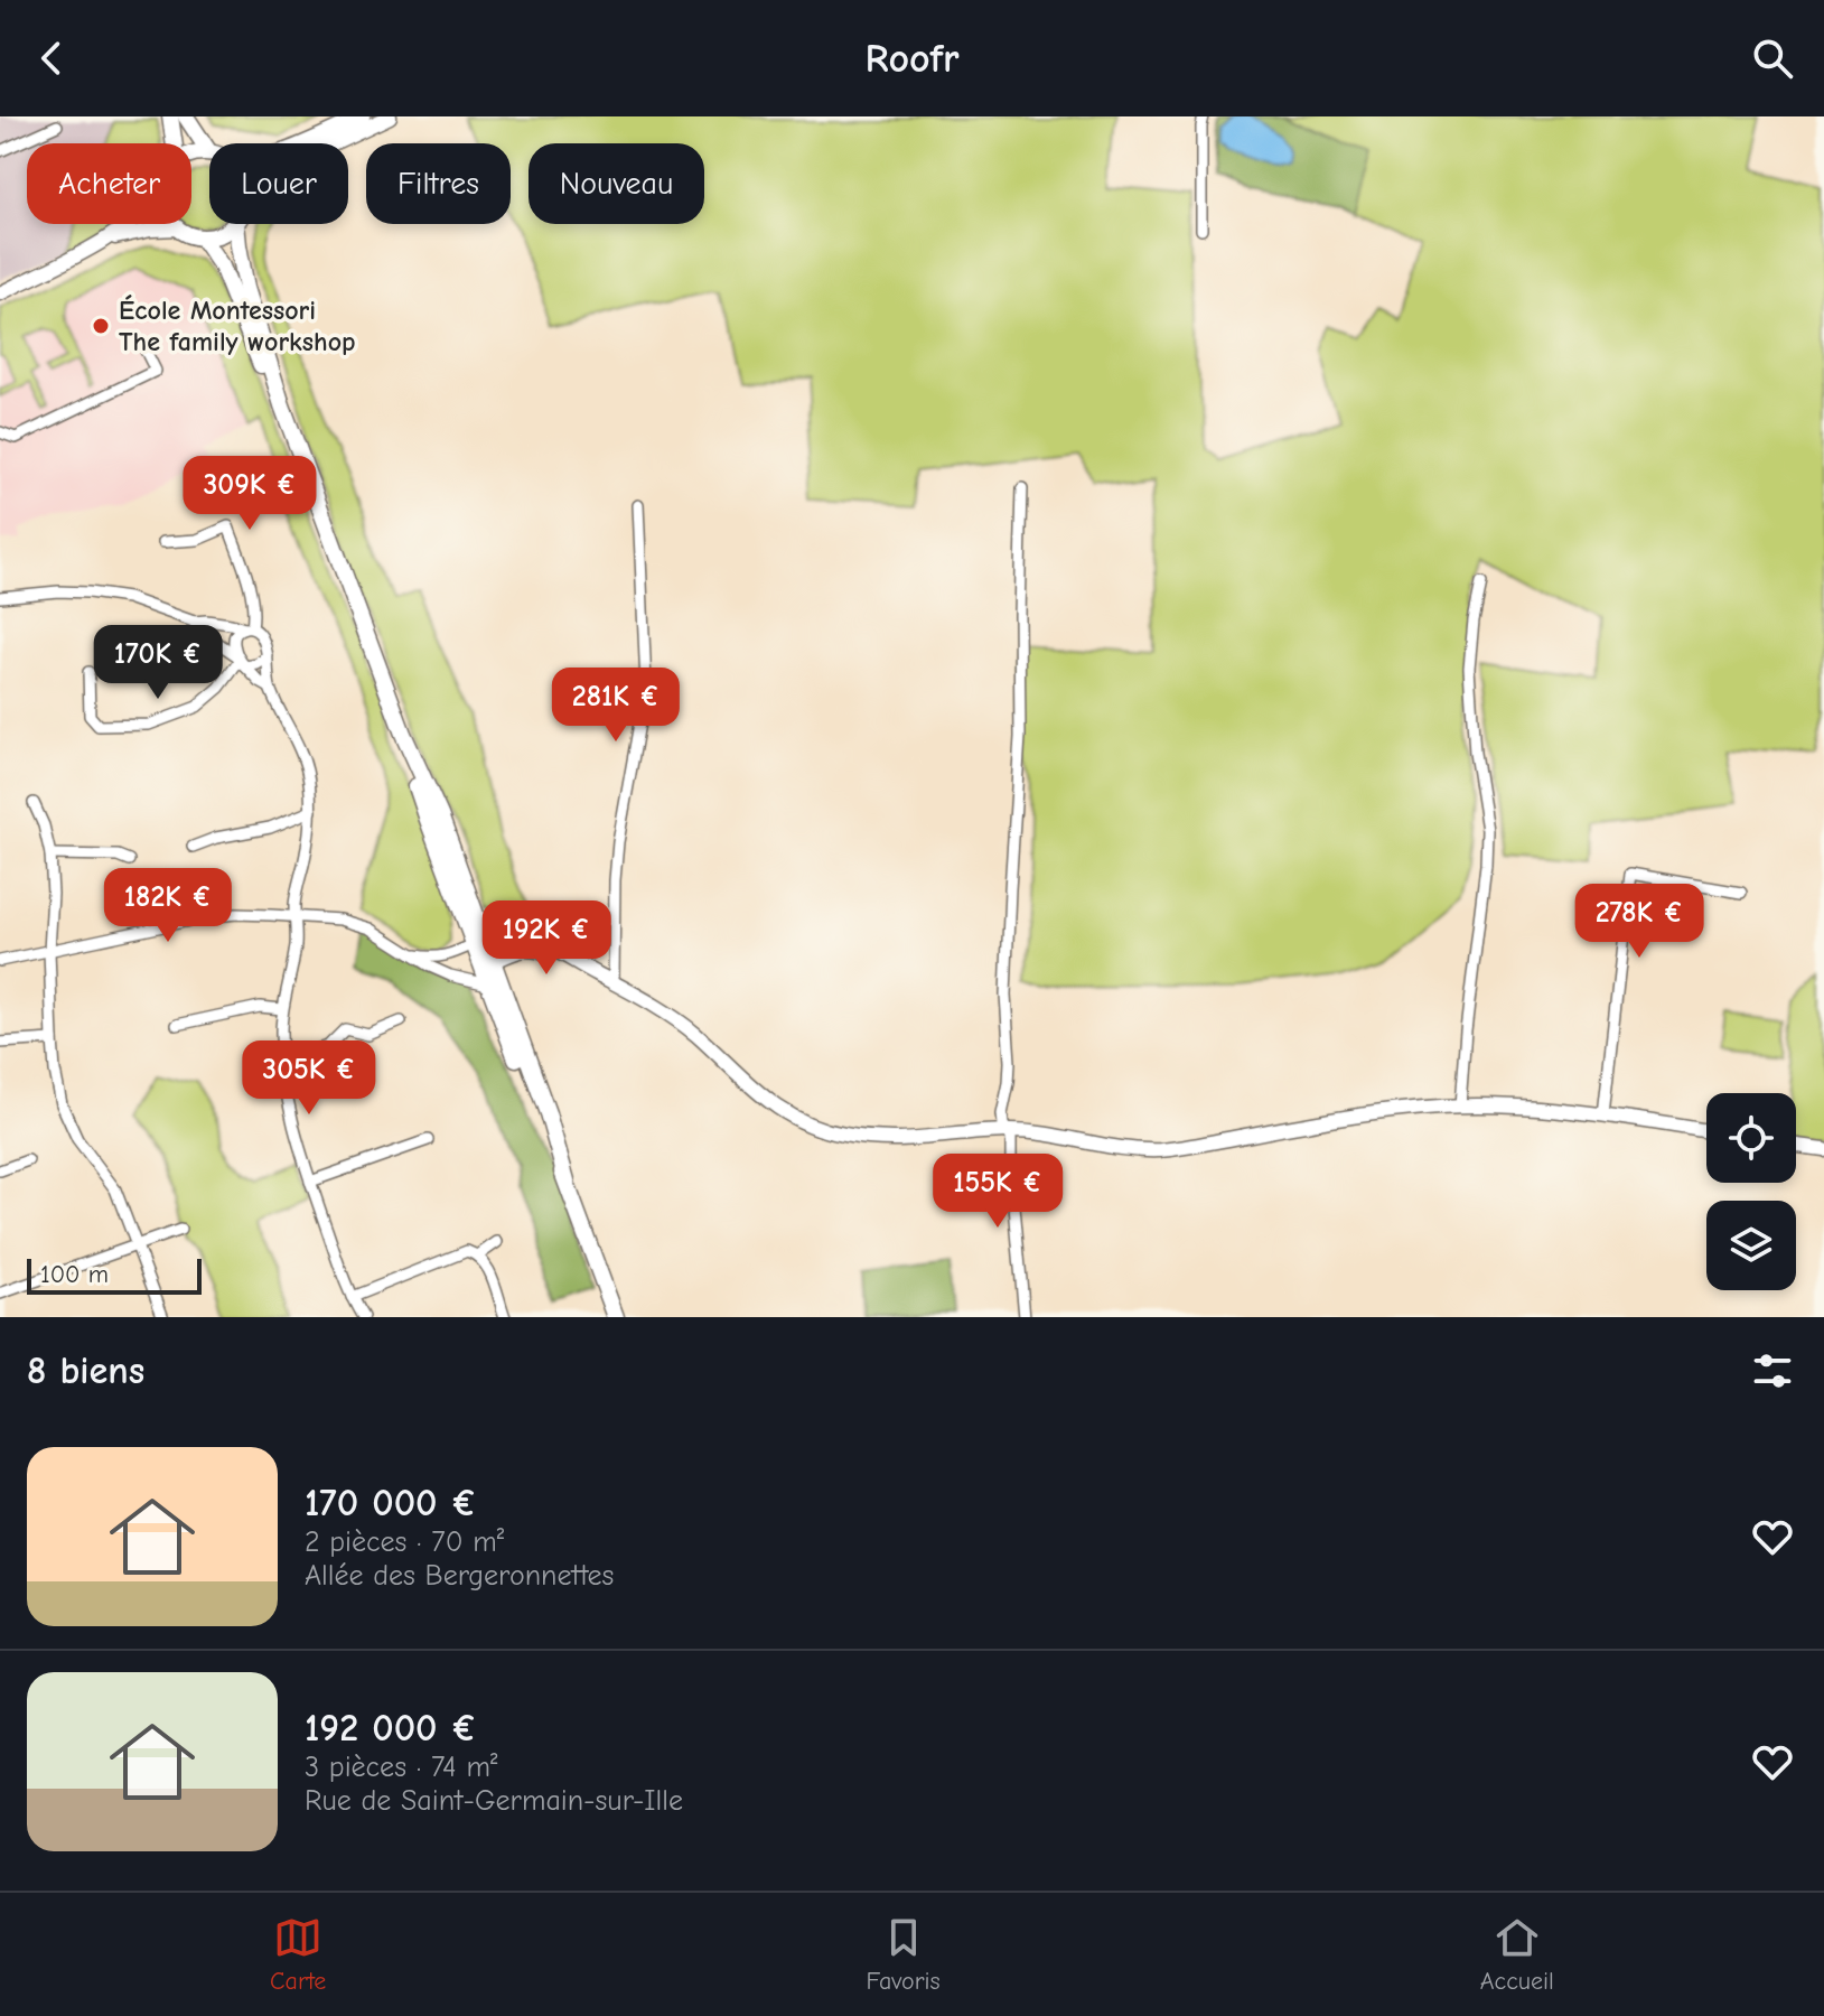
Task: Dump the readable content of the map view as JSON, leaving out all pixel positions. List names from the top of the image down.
{
  "places": ["École Montessori The family workshop"],
  "scale_bar": "100 m",
  "page": {
    "header": "Roofr",
    "chip": [
      "Acheter",
      "Louer",
      "Filtres",
      "Nouveau"
    ],
    "price": [
      "309K €",
      "170K €",
      "281K €",
      "182K €",
      "278K €",
      "192K €",
      "305K €",
      "155K €"
    ],
    "scale": "100 m",
    "heading": "8 biens",
    "list": [
      {
        "name": "170 000 €",
        "note": "2 pièces · 70 m² · Allée des Bergeronnettes"
      },
      {
        "name": "192 000 €",
        "note": "3 pièces · 74 m² · Rue de Saint-Germain-sur-Ille"
      }
    ],
    "tabs": ["Carte", "Favoris", "Accueil"]
  }
}
